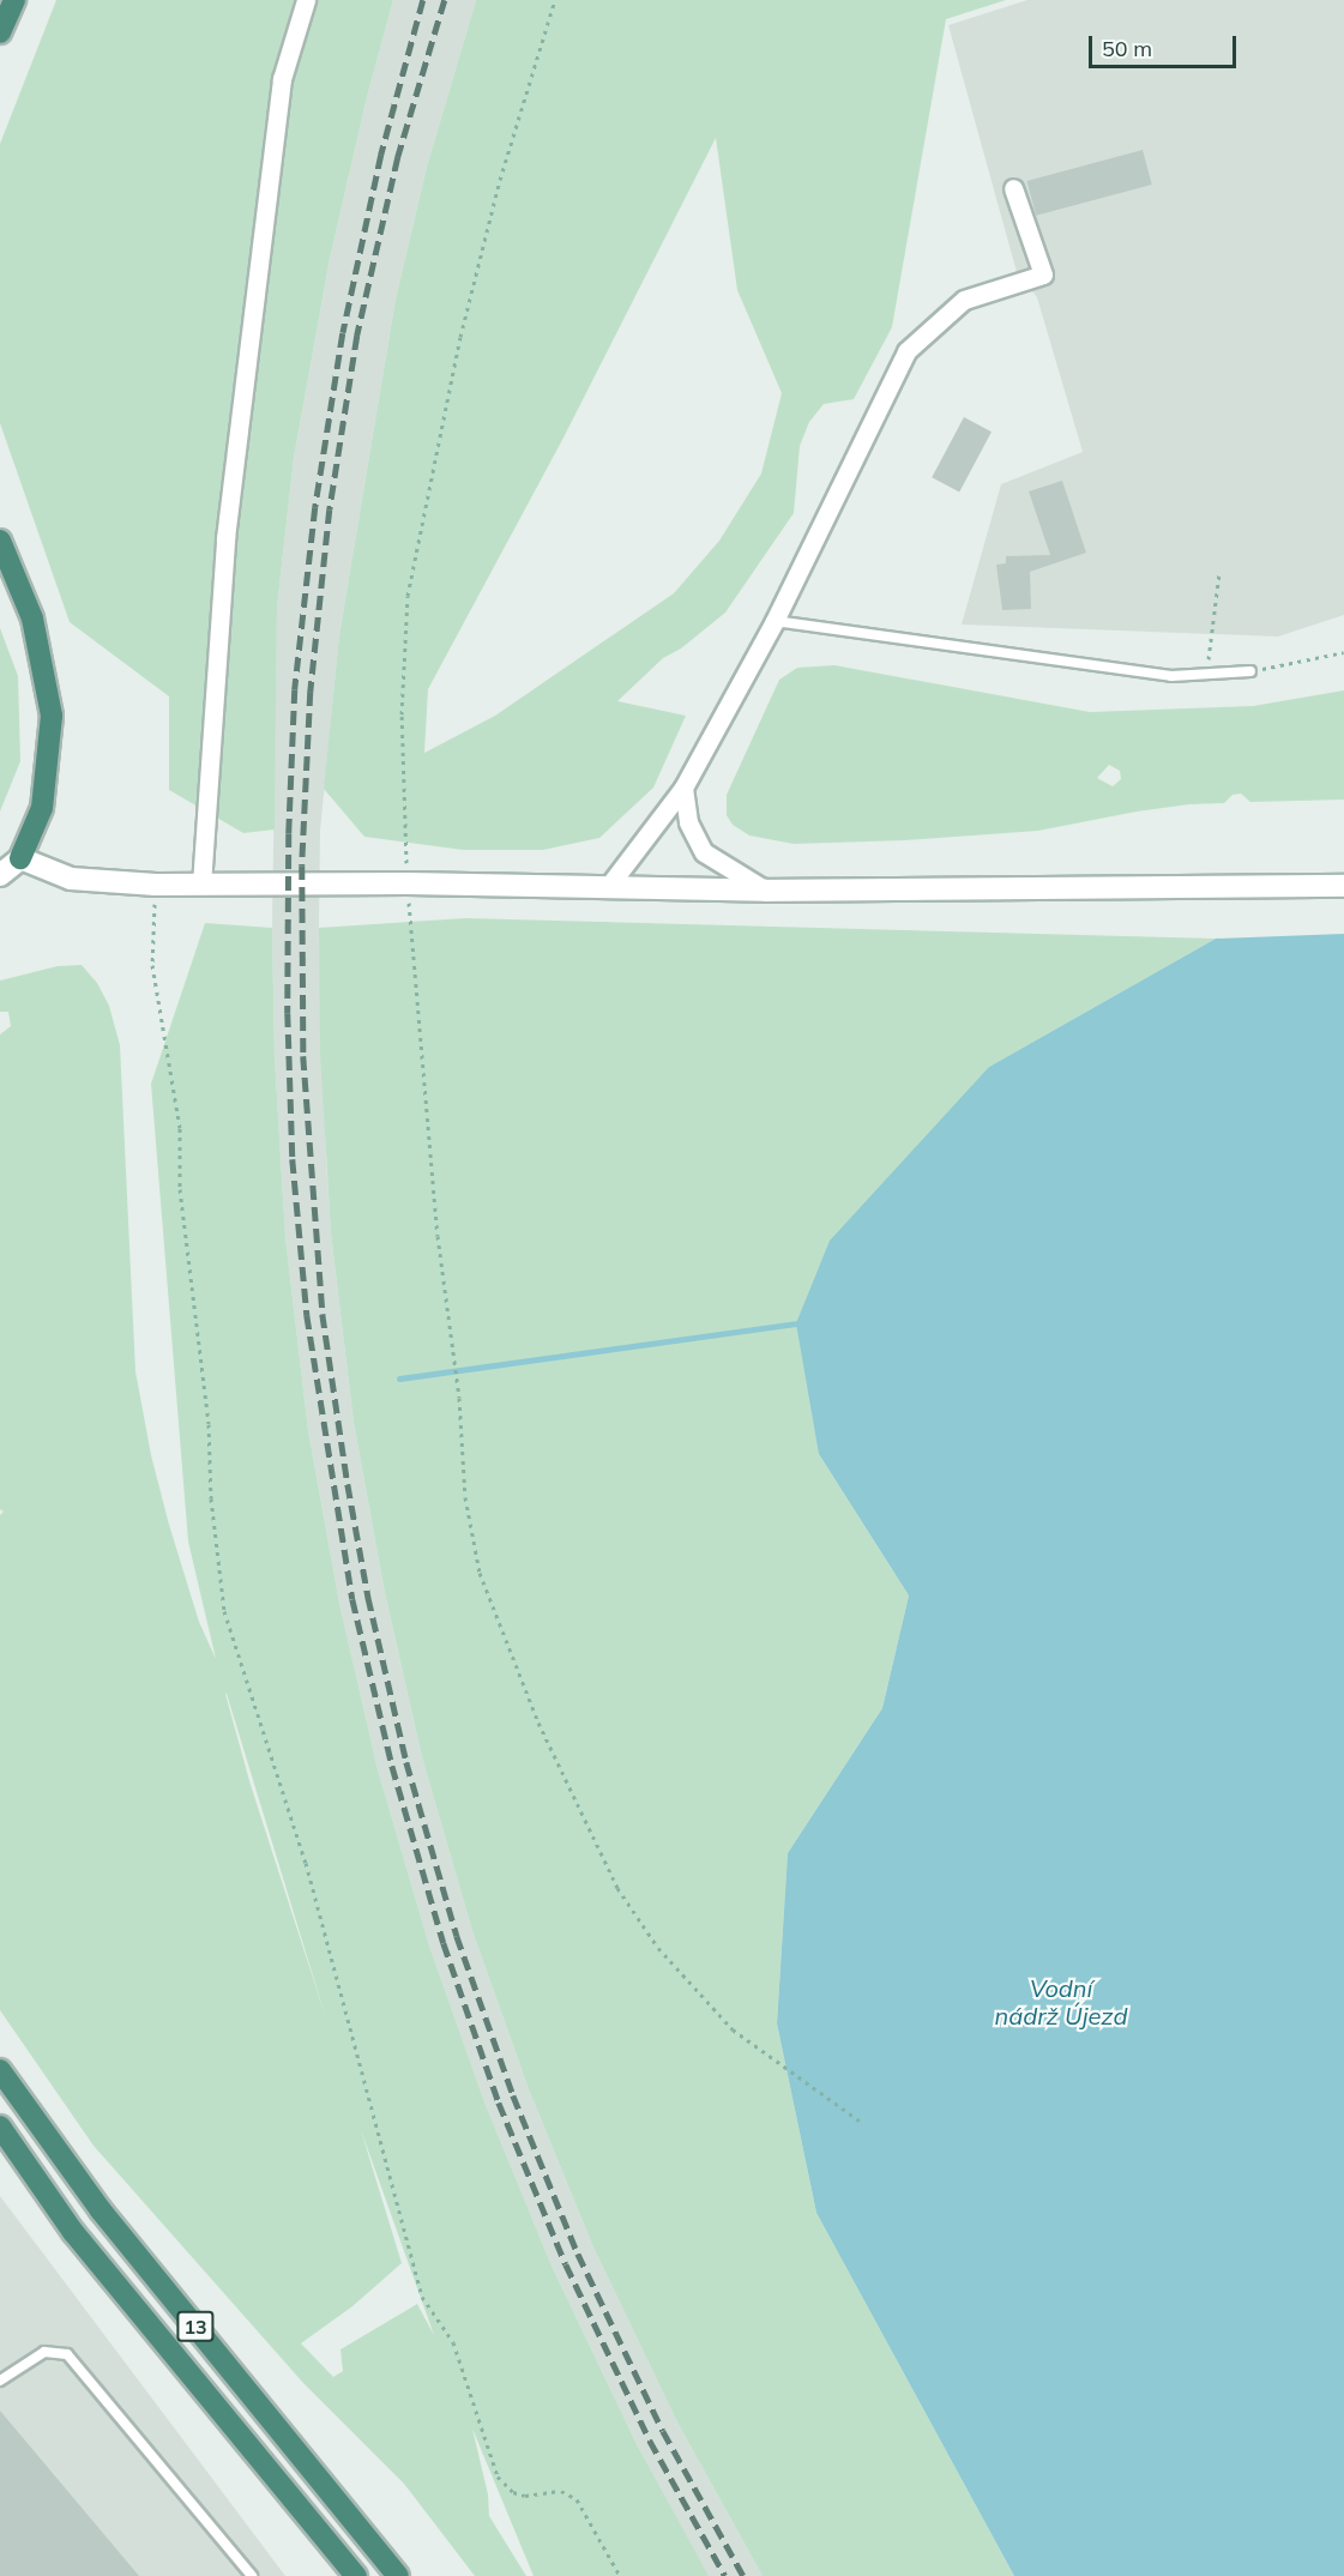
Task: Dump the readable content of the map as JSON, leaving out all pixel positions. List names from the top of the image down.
{
  "streets": {
    "highway": ["13"]
  },
  "water": ["Vodní nádrž Újezd"],
  "scale_bar": "50 m"
}
